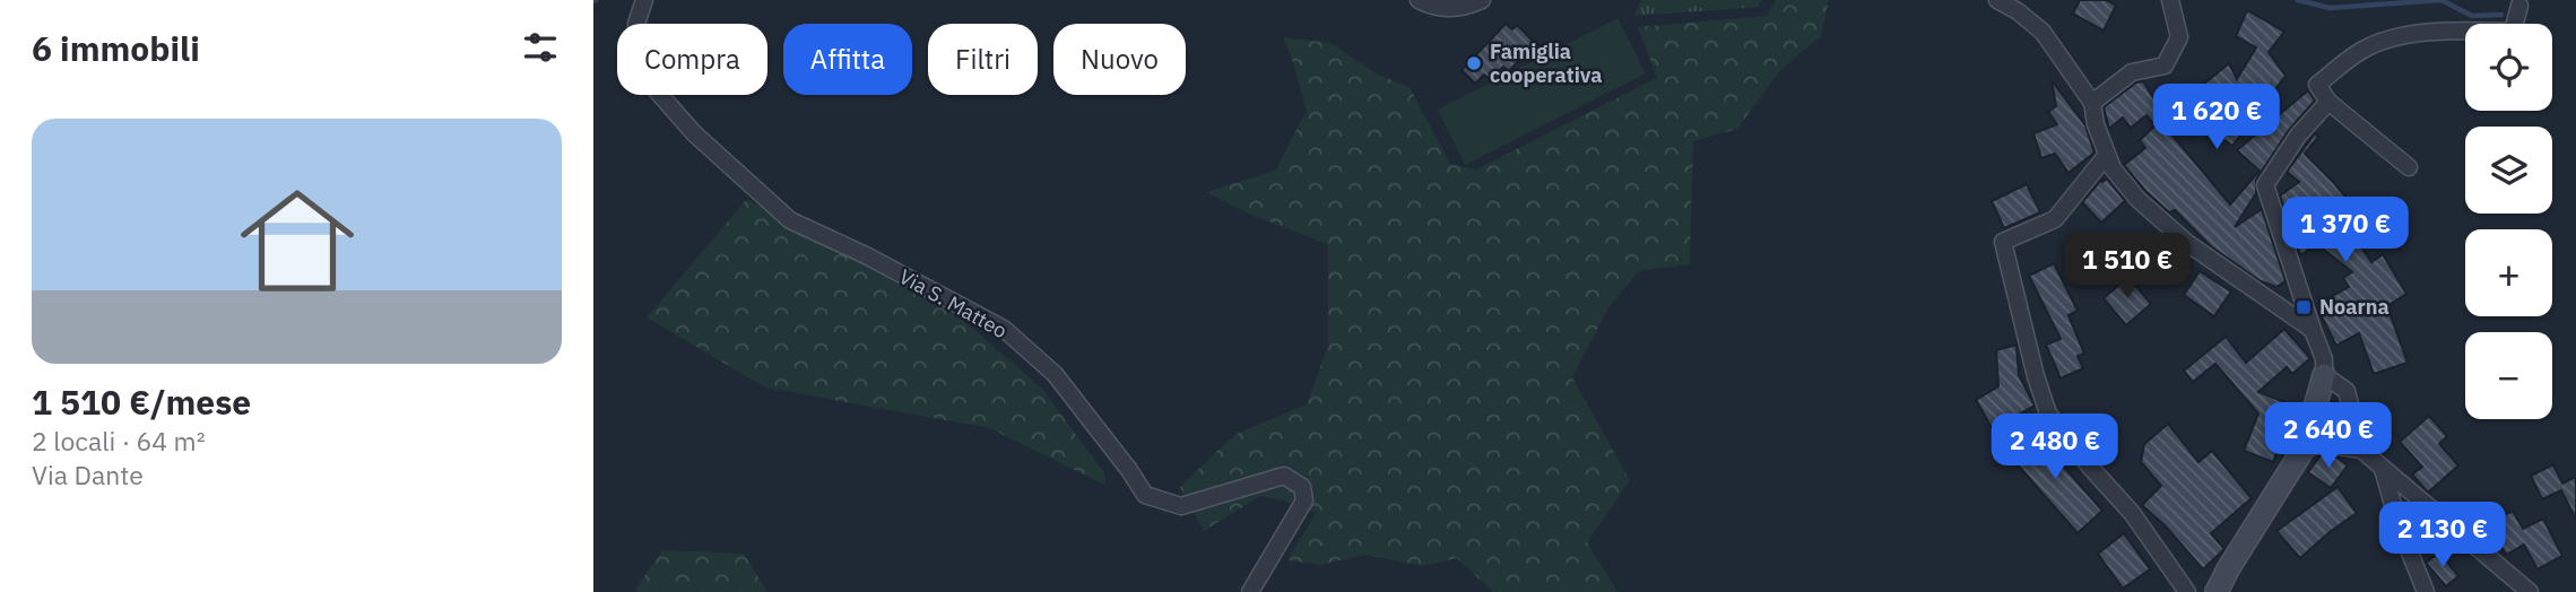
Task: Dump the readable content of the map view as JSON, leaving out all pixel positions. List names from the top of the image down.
{
  "streets": {
    "street": ["Via S. Matteo"]
  },
  "places": {
    "other": ["Famiglia cooperativa"],
    "transit": ["Noarna"]
  },
  "page": {
    "heading": "6 immobili",
    "map_buttons": ["+", "−"],
    "chip": [
      "Compra",
      "Affitta",
      "Filtri",
      "Nuovo"
    ],
    "price": [
      "1 620 €",
      "1 370 €",
      "1 510 €",
      "2 640 €",
      "2 480 €",
      "2 130 €"
    ],
    "list": [
      {
        "name": "1 510 €/mese",
        "note": "2 locali · 64 m² · Via Dante"
      }
    ]
  }
}
